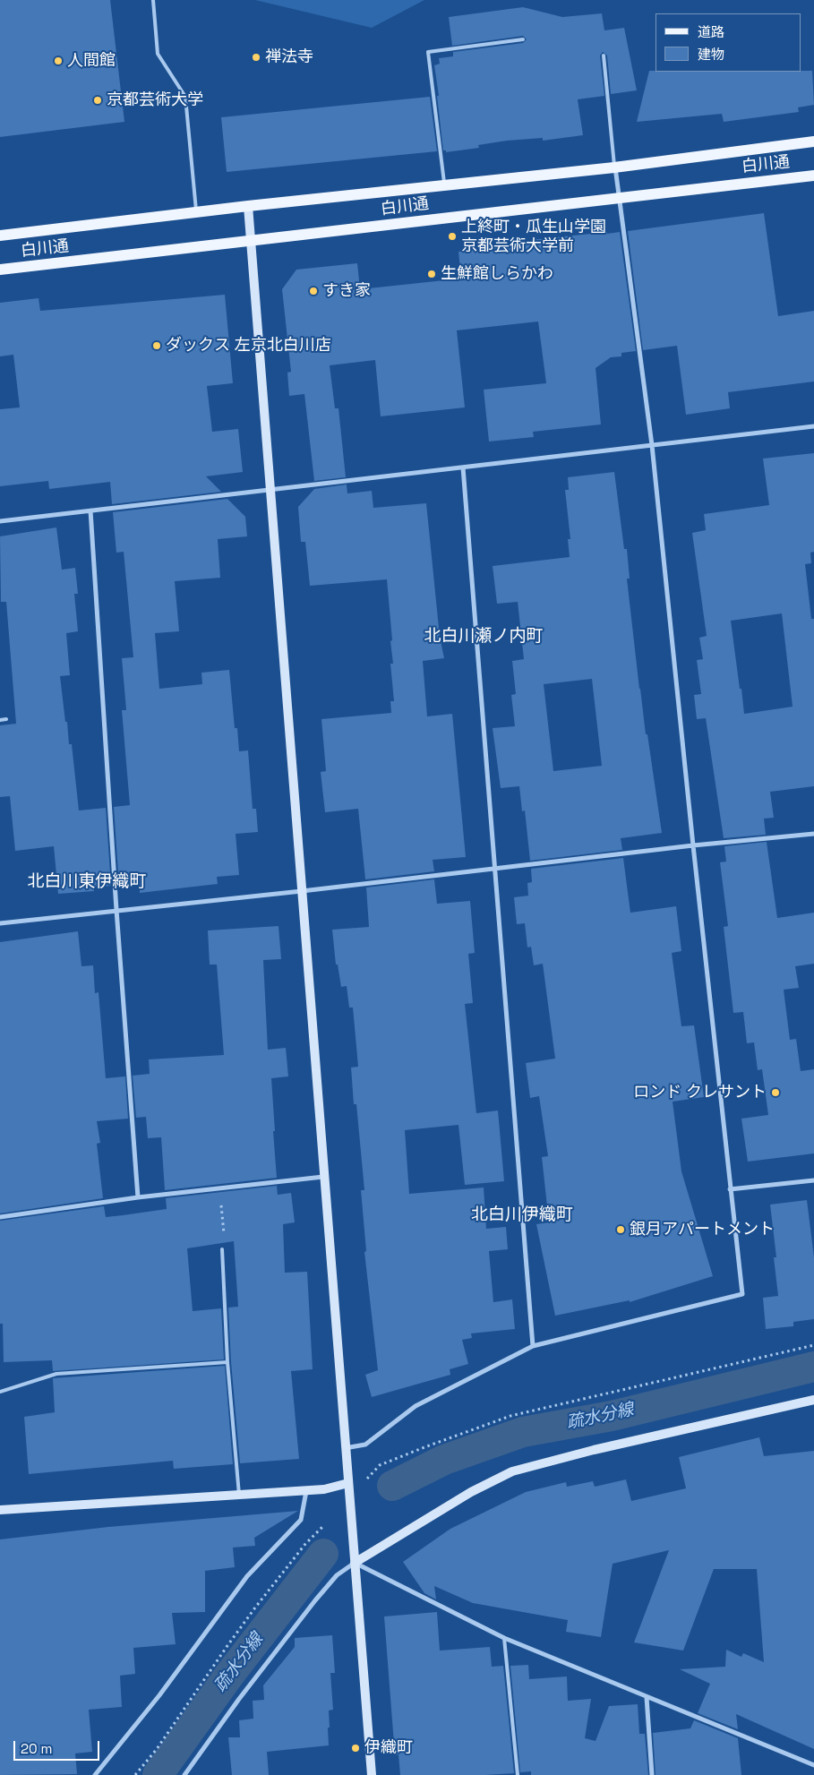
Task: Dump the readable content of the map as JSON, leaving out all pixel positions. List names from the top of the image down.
{
  "streets": {
    "main road": ["白川通"]
  },
  "districts": ["北白川瀬ノ内町", "北白川東伊織町", "北白川伊織町"],
  "water": ["疏水分線"],
  "places": [
    "禅法寺",
    "人間館",
    "京都芸術大学",
    "上終町・瓜生山学園 京都芸術大学前",
    "生鮮館しらかわ",
    "すき家",
    "ダックス 左京北白川店",
    "ロンド クレサント",
    "銀月アパートメント",
    "伊織町"
  ],
  "legend": ["道路", "建物"],
  "scale_bar": "20 m"
}
